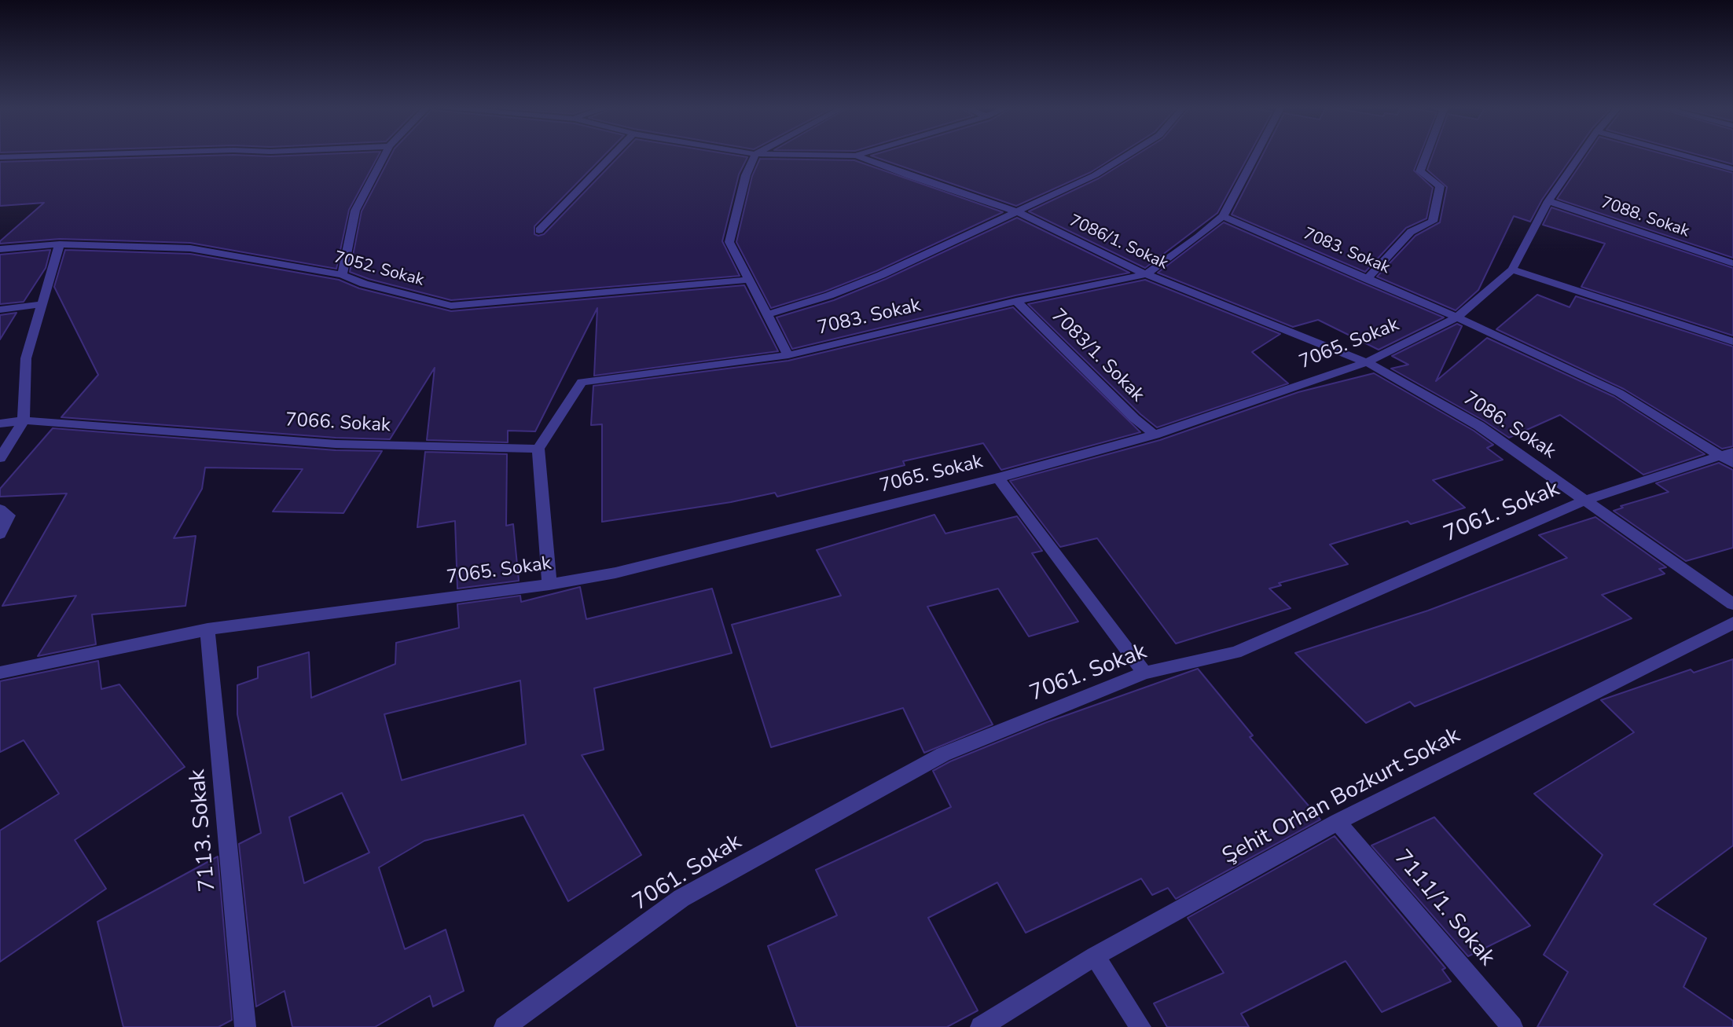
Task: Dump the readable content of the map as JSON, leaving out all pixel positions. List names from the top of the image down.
{
  "streets": {
    "street": [
      "7088. Sokak",
      "7086/1. Sokak",
      "7083. Sokak",
      "7052. Sokak",
      "7065. Sokak",
      "7083/1. Sokak",
      "7066. Sokak",
      "7086. Sokak",
      "7061. Sokak",
      "Şehit Orhan Bozkurt Sokak",
      "7113. Sokak",
      "7111/1. Sokak"
    ]
  },
  "crossings": [
    ["7088. Sokak", "7065. Sokak"],
    ["7086/1. Sokak", "7083. Sokak"],
    ["7086/1. Sokak", "7065. Sokak"],
    ["7086/1. Sokak", "7086. Sokak"],
    ["7083. Sokak", "7065. Sokak"],
    ["7083. Sokak", "7083/1. Sokak"],
    ["7083. Sokak", "7066. Sokak"],
    ["7083. Sokak", "7061. Sokak"],
    ["7065. Sokak", "7083/1. Sokak"],
    ["7065. Sokak", "7086. Sokak"],
    ["7065. Sokak", "7061. Sokak"],
    ["7065. Sokak", "7113. Sokak"],
    ["7086. Sokak", "7061. Sokak"],
    ["Şehit Orhan Bozkurt Sokak", "7111/1. Sokak"]
  ]
}
